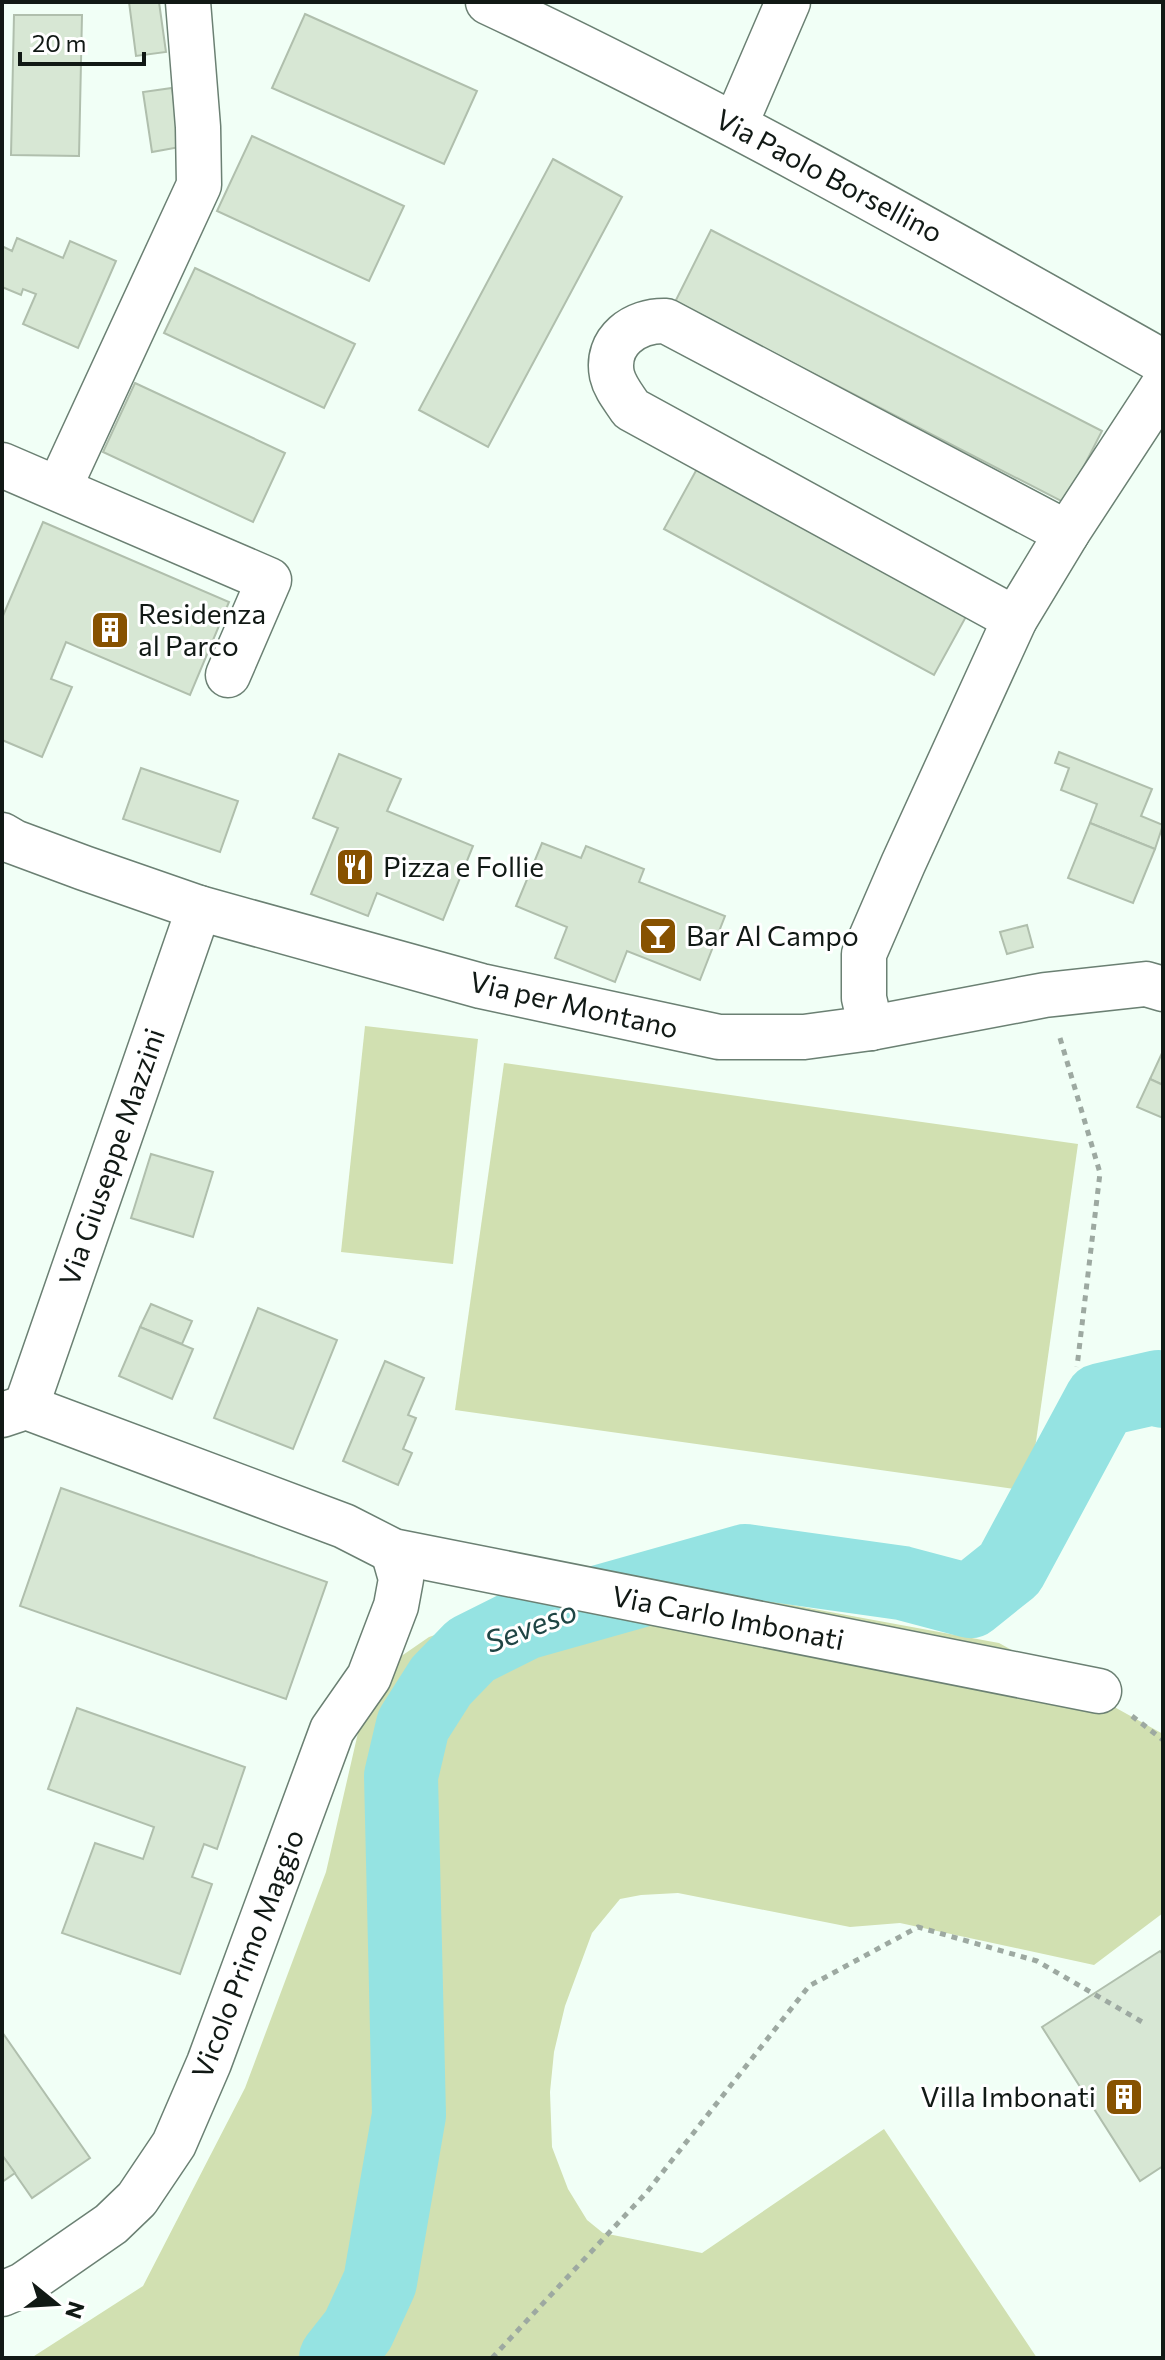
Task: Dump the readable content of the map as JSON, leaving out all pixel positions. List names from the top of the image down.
{
  "streets": {
    "street": [
      "Via Paolo Borsellino",
      "Via per Montano",
      "Via Giuseppe Mazzini",
      "Via Carlo Imbonati",
      "Vicolo Primo Maggio"
    ]
  },
  "crossings": [
    ["Via per Montano", "Via Giuseppe Mazzini"],
    ["Via Giuseppe Mazzini", "Via Carlo Imbonati"],
    ["Via Carlo Imbonati", "Vicolo Primo Maggio"]
  ],
  "water": ["Seveso"],
  "places": {
    "building": ["Residenza al Parco", "Villa Imbonati"],
    "restaurant": ["Pizza e Follie"],
    "bar": ["Bar Al Campo"]
  },
  "scale_bar": "20 m",
  "north": "right"
}
